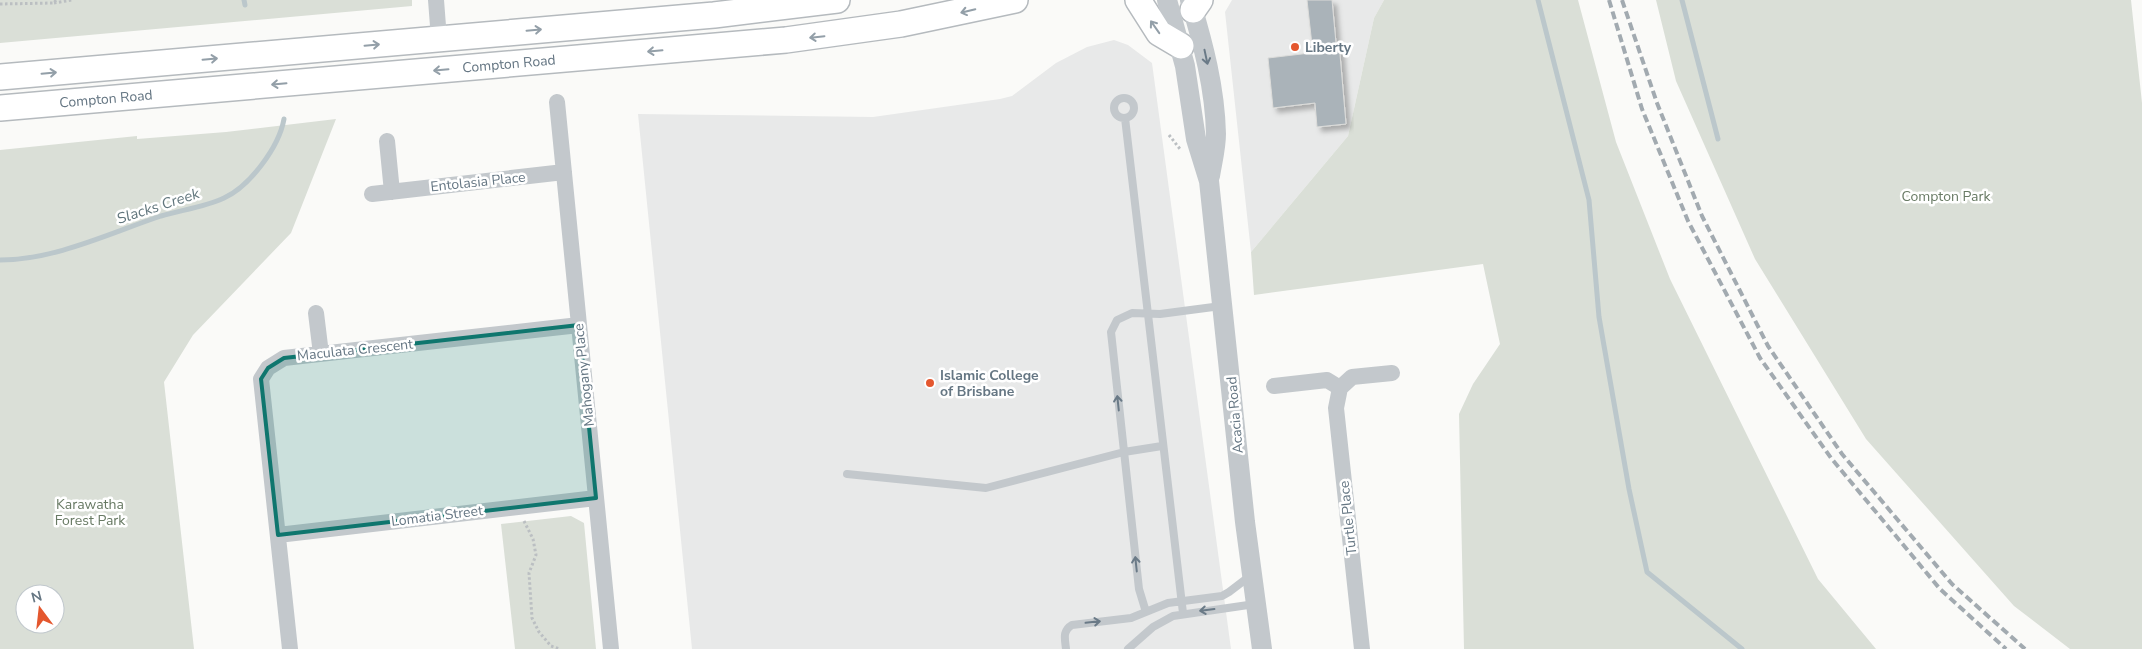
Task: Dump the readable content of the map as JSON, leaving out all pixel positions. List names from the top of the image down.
{
  "streets": {
    "main road": ["Compton Road"],
    "street": [
      "Entolasia Place",
      "Maculata Crescent",
      "Mahogany Place",
      "Acacia Road",
      "Lomatia Street",
      "Turtle Place"
    ]
  },
  "crossings": [
    ["Entolasia Place", "Mahogany Place"],
    ["Maculata Crescent", "Mahogany Place"],
    ["Maculata Crescent", "Lomatia Street"],
    ["Mahogany Place", "Lomatia Street"]
  ],
  "water": ["Slacks Creek"],
  "parks": ["Compton Park", "Karawatha Forest Park"],
  "places": ["Liberty", "Islamic College of Brisbane"],
  "north": "top"
}
